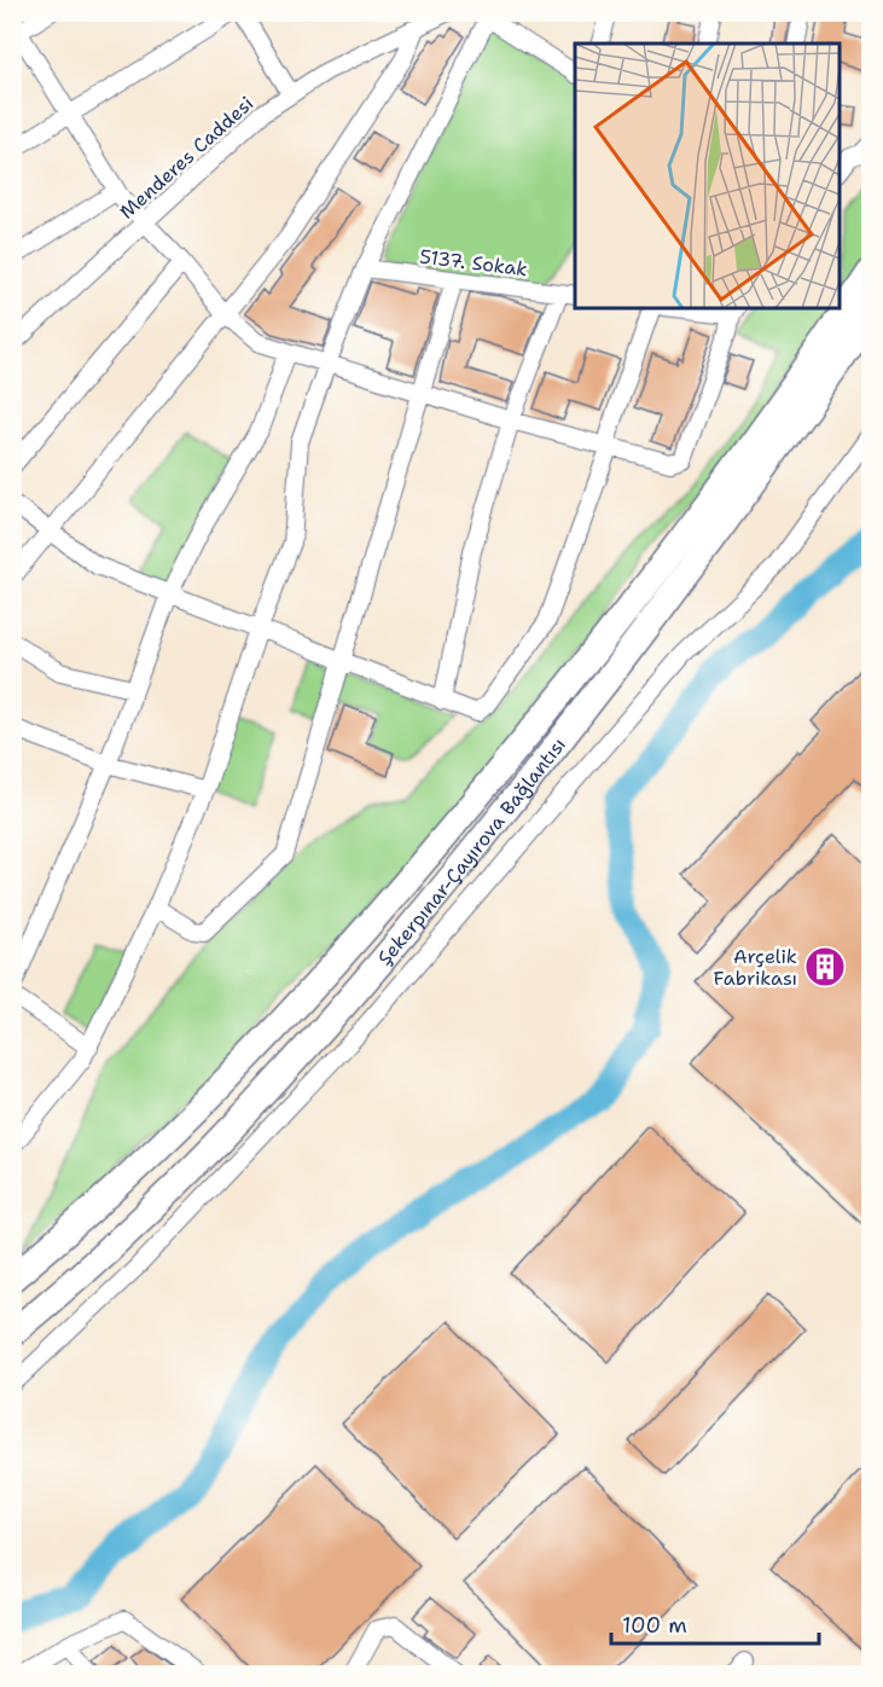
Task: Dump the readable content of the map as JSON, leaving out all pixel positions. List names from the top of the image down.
{
  "streets": {
    "highway": ["Şekerpınar-Çayırova Bağlantısı"],
    "street": ["Menderes Caddesi", "5137. Sokak"]
  },
  "places": {
    "building": ["Arçelik Fabrikası"]
  },
  "scale_bar": "100 m"
}
